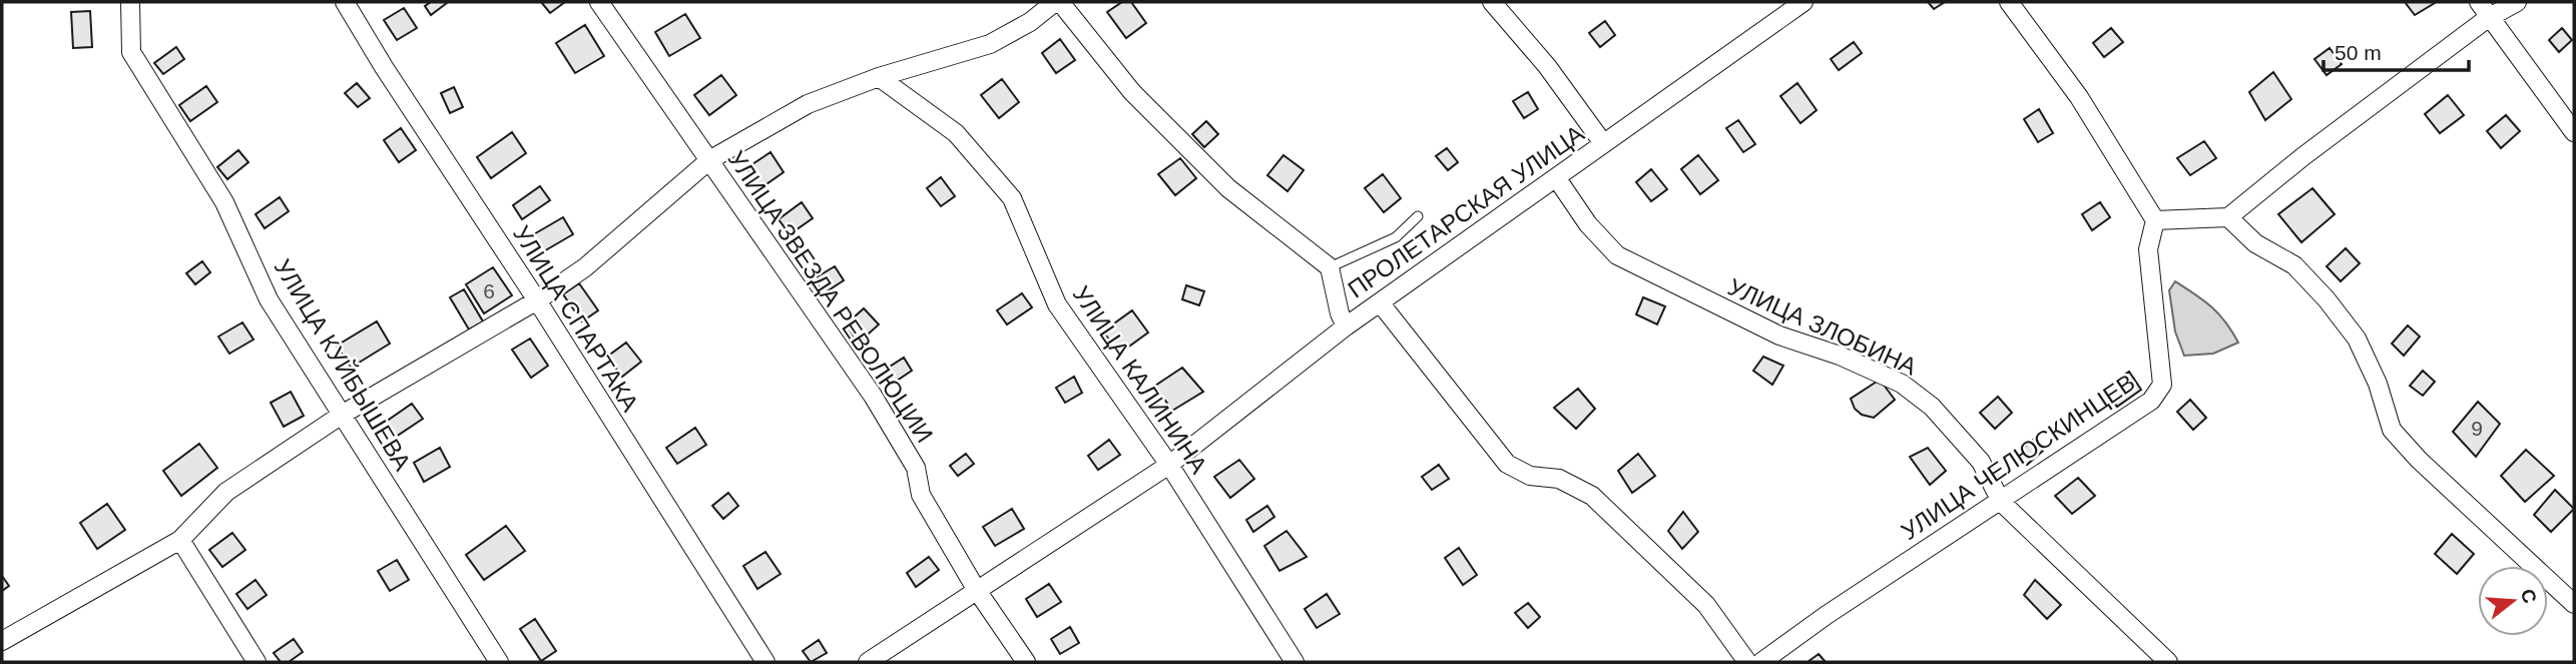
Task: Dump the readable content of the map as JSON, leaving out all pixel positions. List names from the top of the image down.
{
  "streets": {
    "street": [
      "ПРОЛЕТАРСКАЯ УЛИЦА",
      "УЛИЦА ЗВЕЗДА РЕВОЛЮЦИИ",
      "УЛИЦА СПАРТАКА",
      "УЛИЦА ЗЛОБИНА",
      "УЛИЦА КУЙБЫШЕВА",
      "УЛИЦА КАЛИНИНА",
      "УЛИЦА ЧЕЛЮСКИНЦЕВ"
    ]
  },
  "crossings": [
    ["ПРОЛЕТАРСКАЯ УЛИЦА", "УЛИЦА ЗЛОБИНА"],
    ["УЛИЦА ЗЛОБИНА", "УЛИЦА ЧЕЛЮСКИНЦЕВ"]
  ],
  "house_numbers": ["6", "9"],
  "scale_bar": "50 m",
  "north": "right"
}
